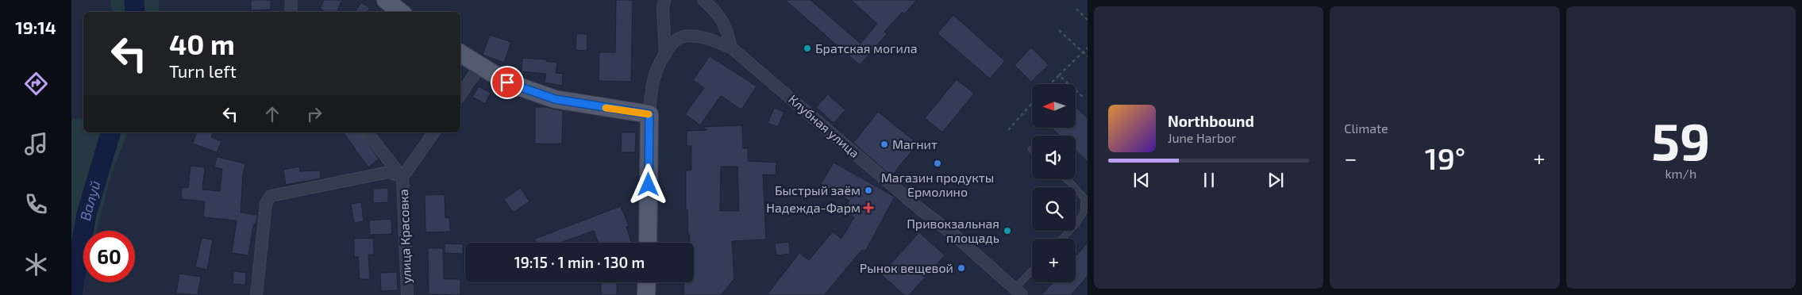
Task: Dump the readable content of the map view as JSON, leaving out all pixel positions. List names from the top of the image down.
{
  "streets": {
    "street": ["Клубная улица", "улица Красовка"]
  },
  "water": ["Валуй"],
  "places": {
    "other": [
      "Братская могила",
      "Магнит",
      "Магазин продукты Ермолино",
      "Быстрый заём",
      "Привокзальная площадь",
      "Рынок вещевой"
    ],
    "health": ["Надежда-Фарм"]
  },
  "north": "left",
  "page": {
    "tabs": "19:14",
    "tile": [
      "Climate",
      ["59", "km/h"]
    ],
    "turn": ["40 m", "Turn left"],
    "map_buttons": "+",
    "song": ["Northbound", "June Harbor"],
    "heat": ["−", "19°", "+"],
    "limit": "60",
    "trip": "19:15 · 1 min · 130 m"
  }
}
